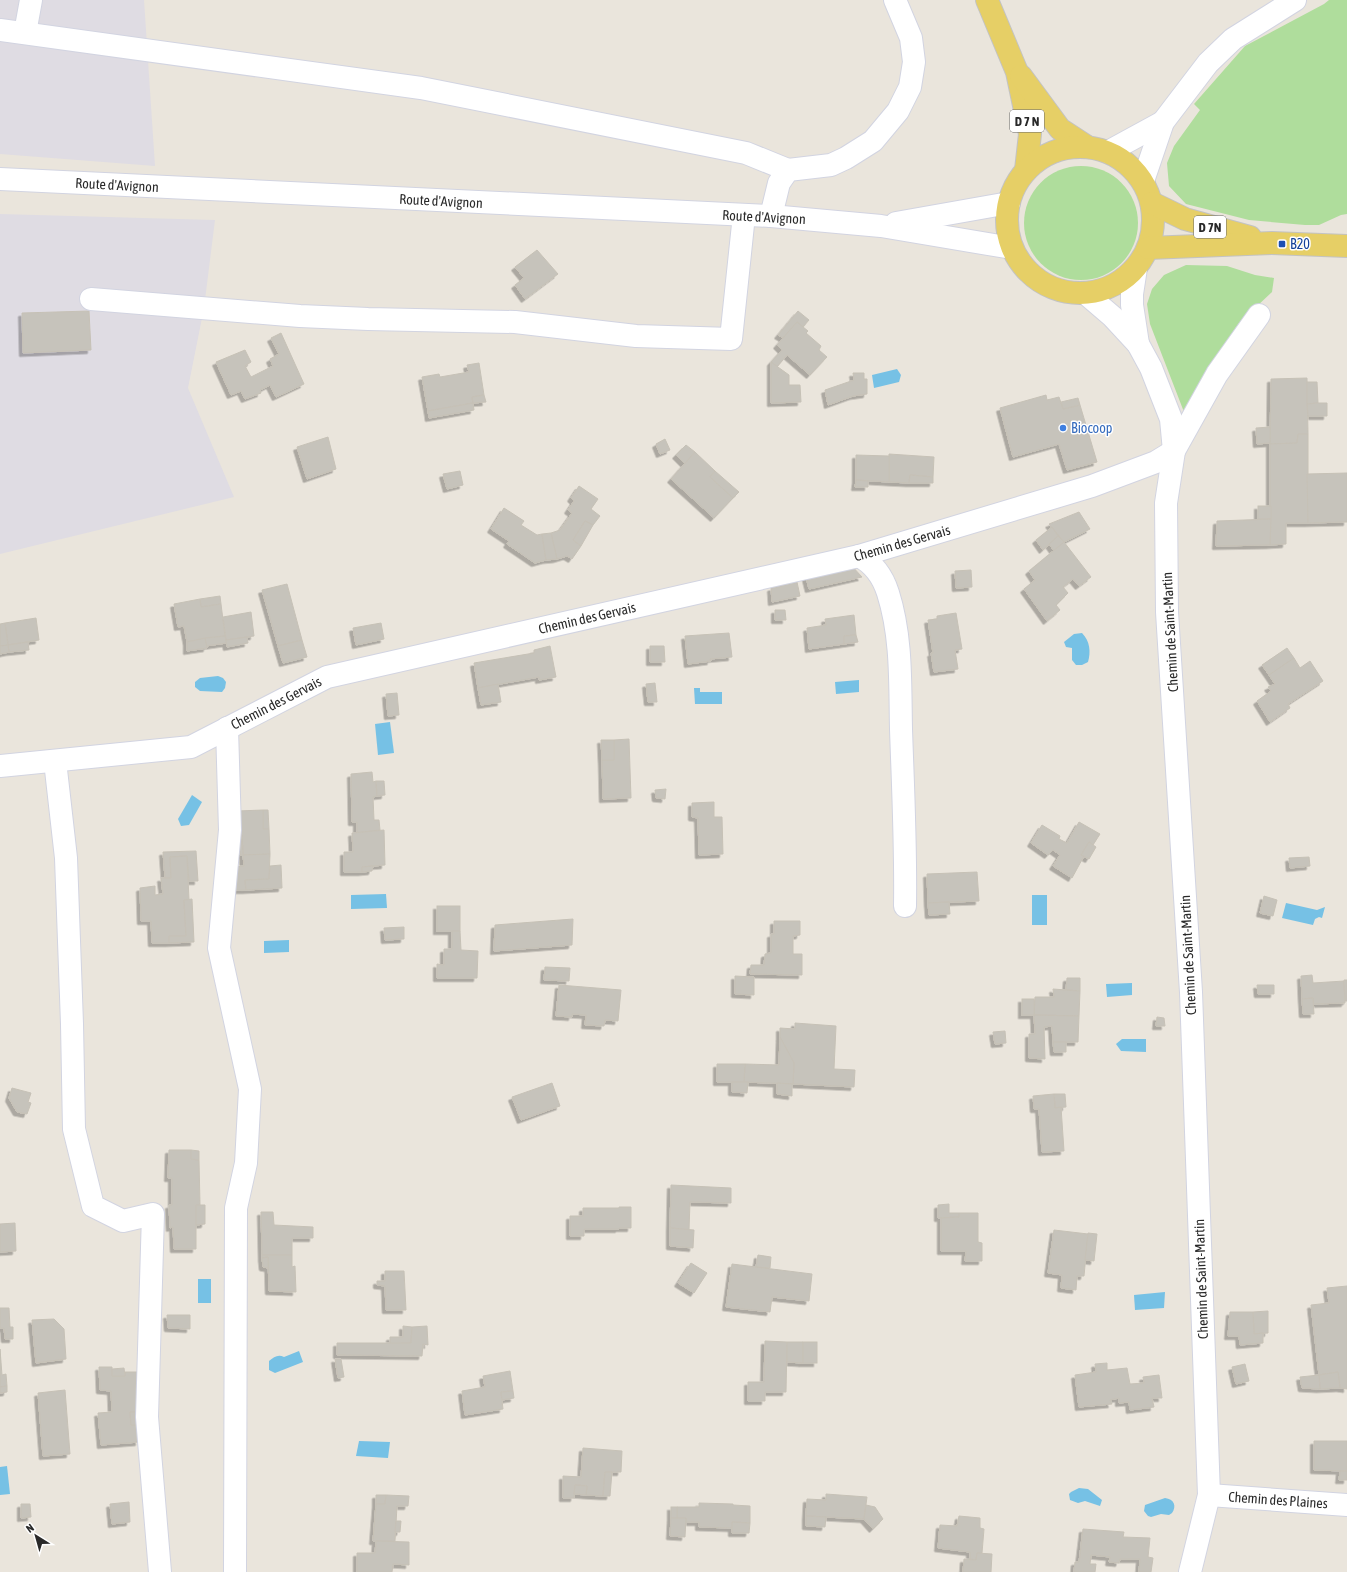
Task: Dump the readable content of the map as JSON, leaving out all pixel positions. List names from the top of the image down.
{
  "streets": {
    "main road": ["D 7 N", "D 7N"],
    "street": [
      "Route d'Avignon",
      "Chemin des Gervais",
      "Chemin de Saint-Martin",
      "Chemin des Plaines"
    ]
  },
  "crossings": [
    ["Chemin des Gervais", "Chemin de Saint-Martin"],
    ["Chemin de Saint-Martin", "Chemin des Plaines"]
  ],
  "places": {
    "transit": ["B20"],
    "other": ["Biocoop"]
  },
  "north": "top left"
}
